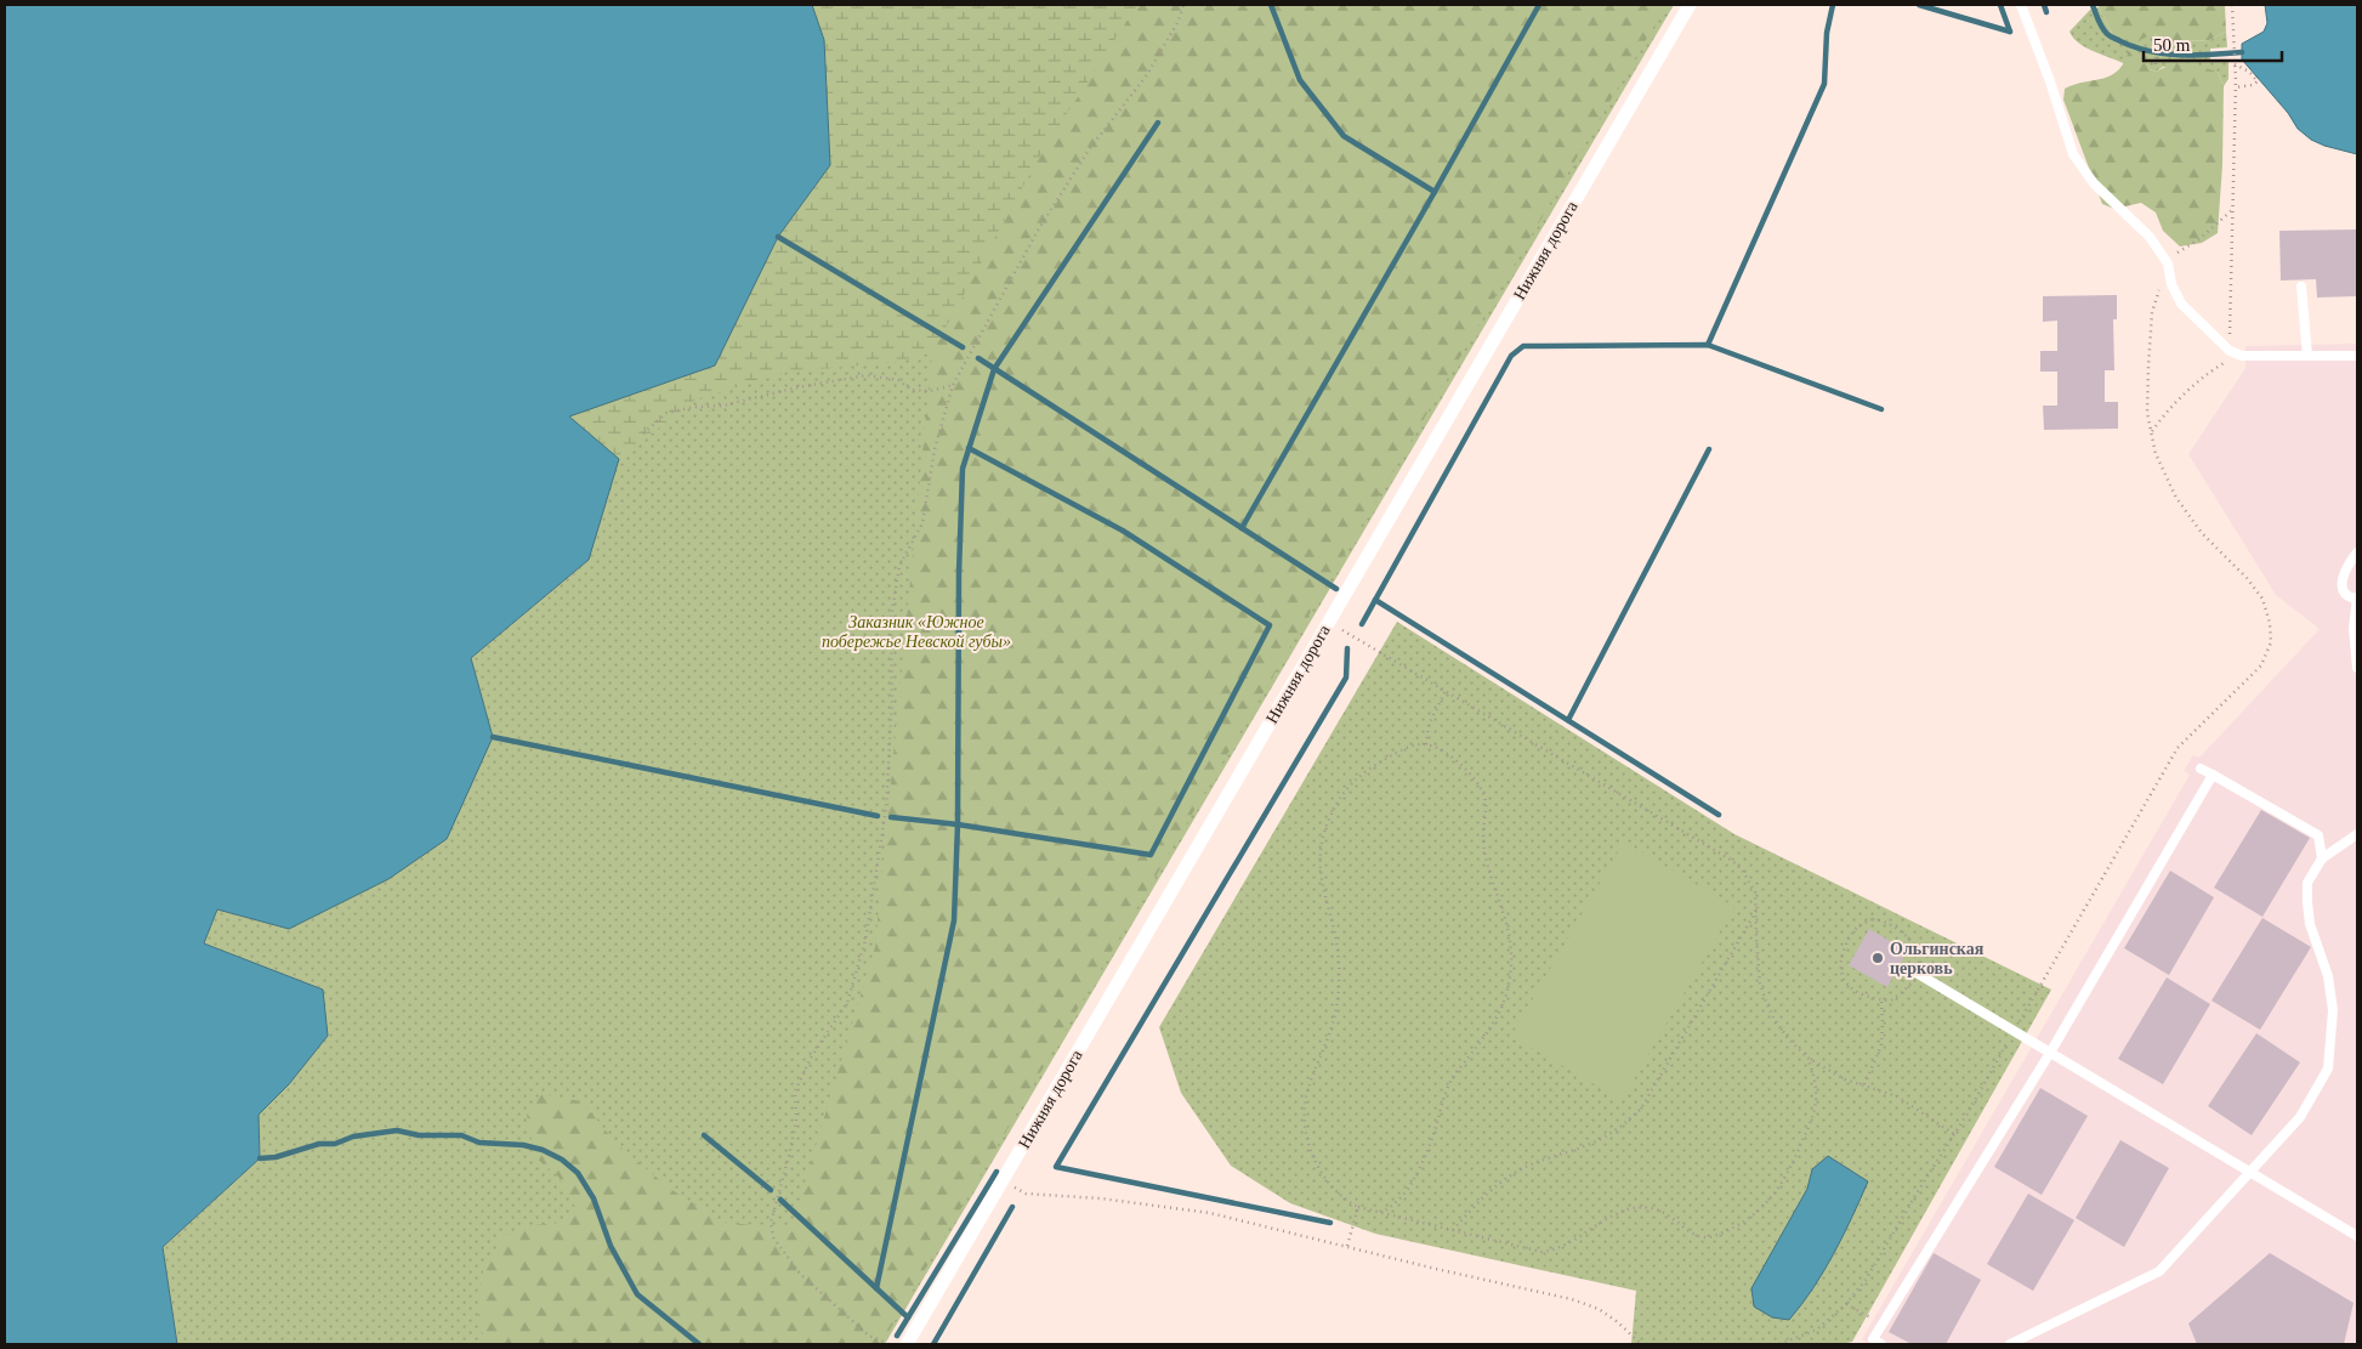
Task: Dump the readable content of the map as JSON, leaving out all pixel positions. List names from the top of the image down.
{
  "streets": {
    "street": ["Нижняя дорога"]
  },
  "parks": ["Заказник «Южное побережье Невской губы»"],
  "places": ["Ольгинская церковь"],
  "scale_bar": "50 m"
}
